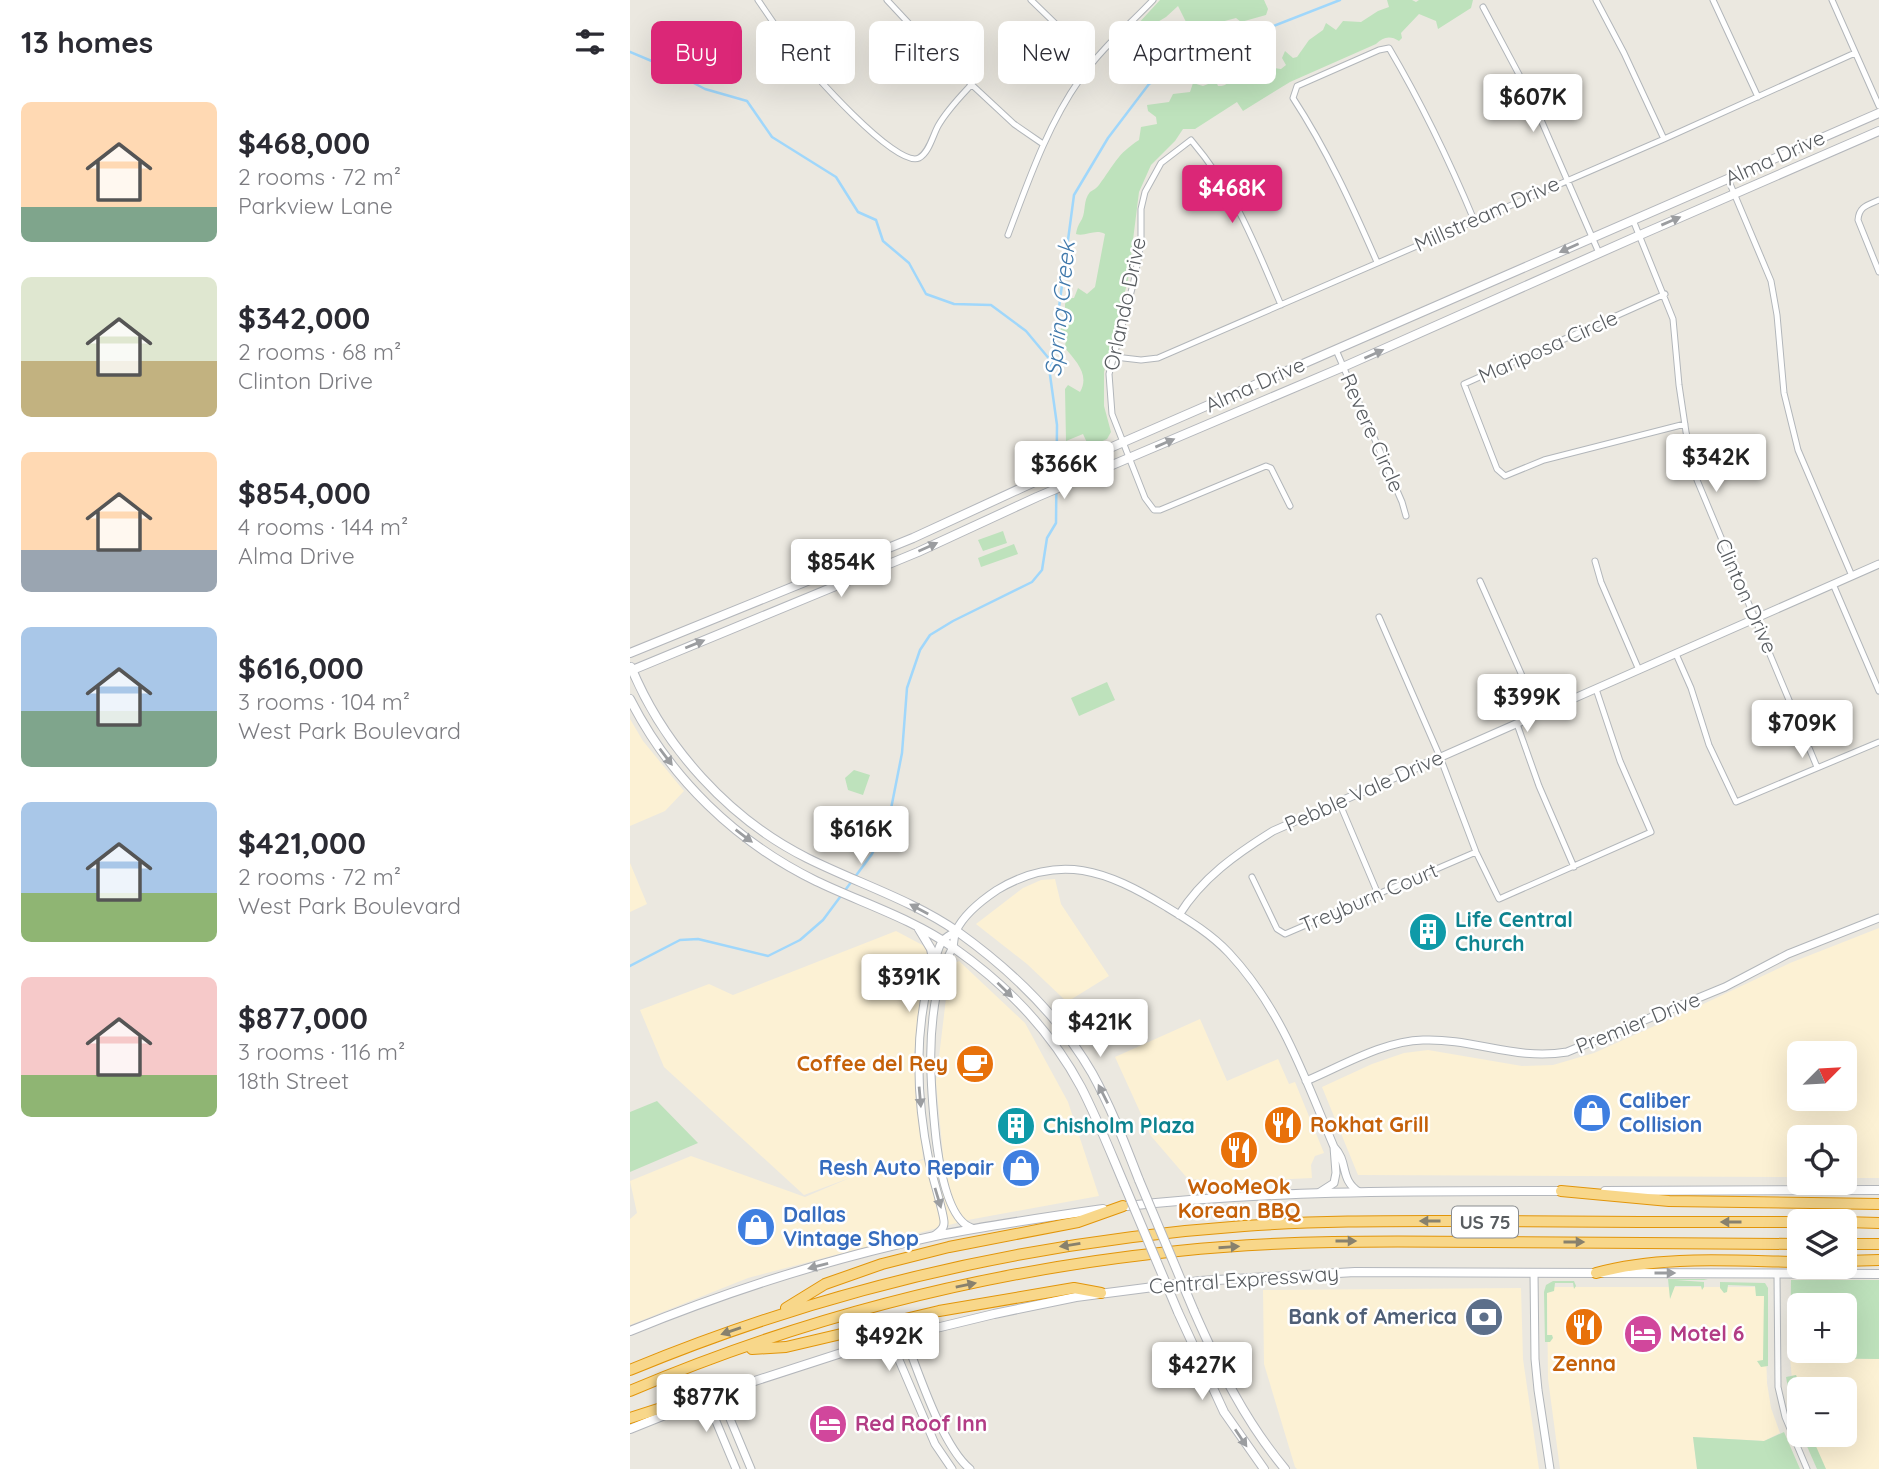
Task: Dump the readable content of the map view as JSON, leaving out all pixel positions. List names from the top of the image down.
{
  "streets": {
    "highway": ["US 75", "Central Expressway"],
    "main road": ["Alma Drive"],
    "street": [
      "Millstream Drive",
      "Orlando Drive",
      "Mariposa Circle",
      "Revere Circle",
      "Clinton Drive",
      "Pebble Vale Drive",
      "Treyburn Court",
      "Premier Drive"
    ]
  },
  "crossings": [
    ["Alma Drive", "Orlando Drive"],
    ["Alma Drive", "Revere Circle"],
    ["Alma Drive", "Clinton Drive"],
    ["Millstream Drive", "Orlando Drive"],
    ["Mariposa Circle", "Clinton Drive"],
    ["Clinton Drive", "Pebble Vale Drive"]
  ],
  "water": ["Spring Creek"],
  "places": {
    "building": ["Life Central Church", "Chisholm Plaza"],
    "cafe": ["Coffee del Rey"],
    "shop": ["Caliber Collision", "Resh Auto Repair", "Dallas Vintage Shop"],
    "restaurant": ["Rokhat Grill", "WooMeOk Korean BBQ", "Zenna"],
    "bank": ["Bank of America"],
    "hotel": ["Motel 6", "Red Roof Inn"]
  },
  "north": "top right",
  "page": {
    "heading": "13 homes",
    "chip": [
      "Buy",
      "Rent",
      "Filters",
      "New",
      "Apartment"
    ],
    "price": [
      "$607K",
      "$468K",
      "$342K",
      "$366K",
      "$854K",
      "$399K",
      "$709K",
      "$616K",
      "$391K",
      "$421K",
      "$492K",
      "$427K",
      "$877K"
    ],
    "list": [
      {
        "name": "$468,000",
        "note": "2 rooms · 72 m² · Parkview Lane"
      },
      {
        "name": "$342,000",
        "note": "2 rooms · 68 m² · Clinton Drive"
      },
      {
        "name": "$854,000",
        "note": "4 rooms · 144 m² · Alma Drive"
      },
      {
        "name": "$616,000",
        "note": "3 rooms · 104 m² · West Park Boulevard"
      },
      {
        "name": "$421,000",
        "note": "2 rooms · 72 m² · West Park Boulevard"
      },
      {
        "name": "$877,000",
        "note": "3 rooms · 116 m² · 18th Street"
      }
    ],
    "map_buttons": ["+", "−"]
  }
}
